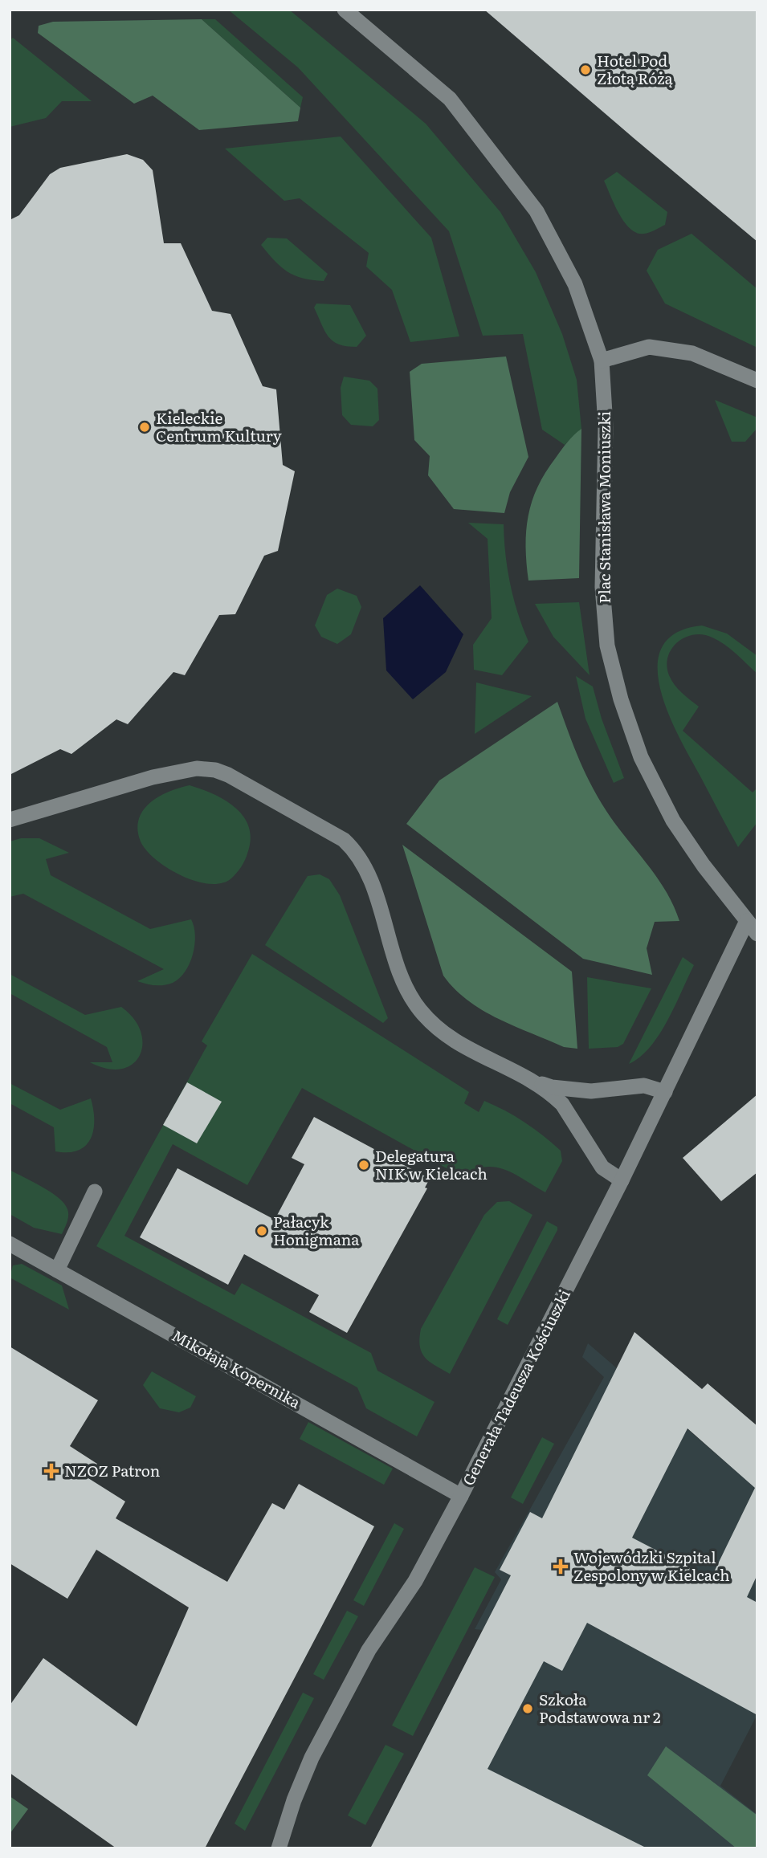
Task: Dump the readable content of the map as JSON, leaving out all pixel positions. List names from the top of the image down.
{
  "streets": {
    "street": ["Plac Stanisława Moniuszki", "Mikołaja Kopernika", "Generała Tadeusza Kościuszki"]
  },
  "crossings": [
    ["Plac Stanisława Moniuszki", "Generała Tadeusza Kościuszki"],
    ["Mikołaja Kopernika", "Generała Tadeusza Kościuszki"]
  ],
  "places": {
    "other": [
      "Hotel Pod Złotą Różą",
      "Kieleckie Centrum Kultury",
      "Delegatura NIK w Kielcach",
      "Pałacyk Honigmana",
      "Szkoła Podstawowa nr 2"
    ],
    "health": ["NZOZ Patron", "Wojewódzki Szpital Zespolony w Kielcach"]
  }
}
